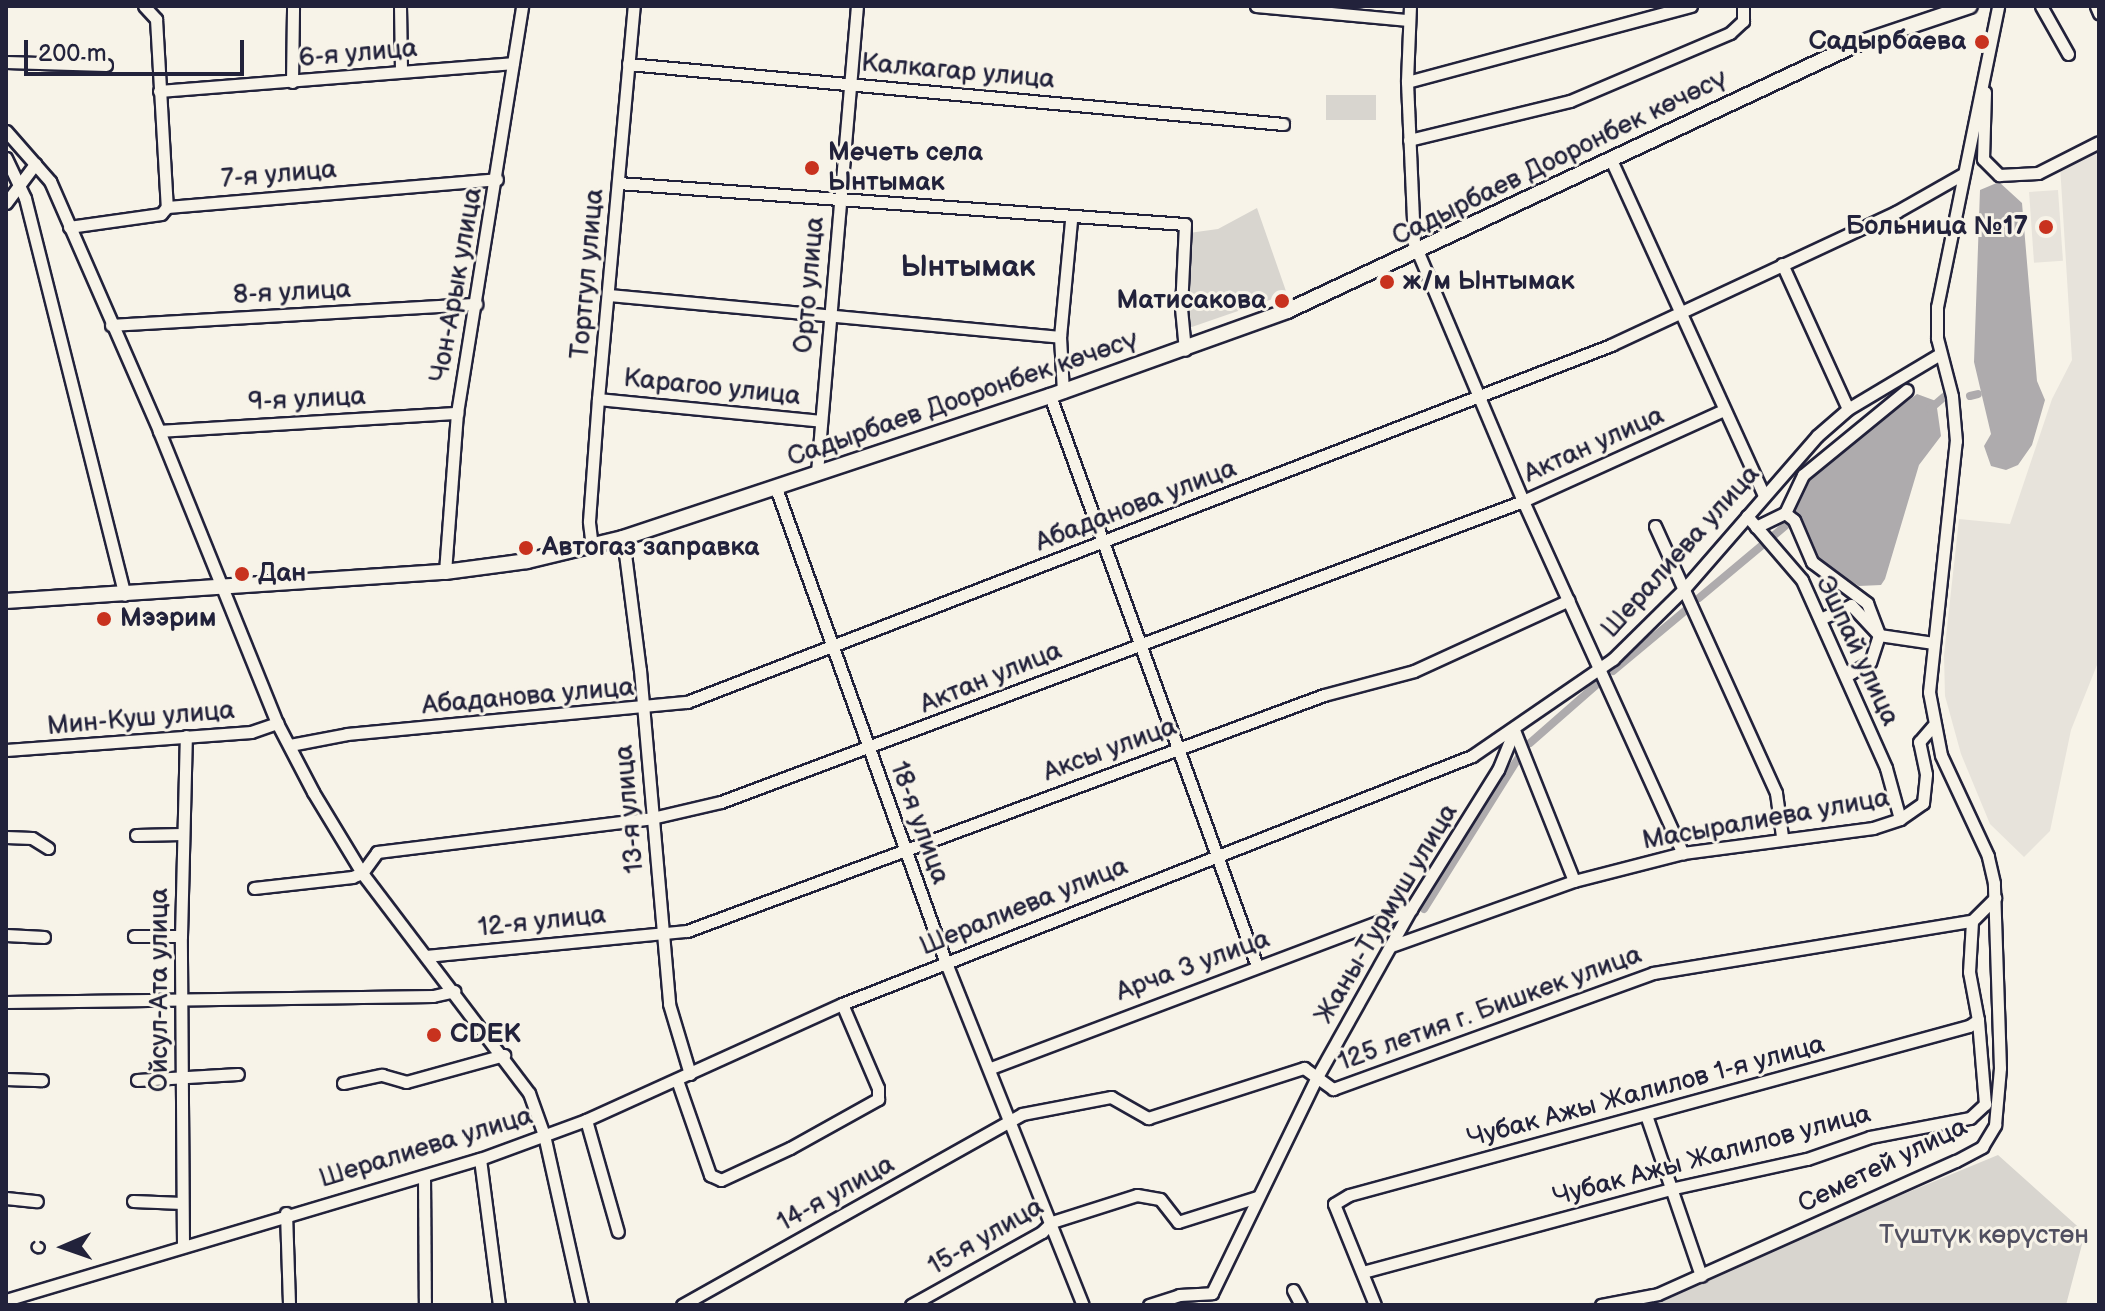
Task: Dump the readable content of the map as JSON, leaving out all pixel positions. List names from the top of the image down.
{
  "streets": {
    "main road": ["Садырбаев Дооронбек көчөсү"],
    "street": [
      "6-я улица",
      "Калкагар улица",
      "7-я улица",
      "Тортгул улица",
      "Чон-Арык улица",
      "Орто улица",
      "8-я улица",
      "Карагоо улица",
      "9-я улица",
      "Актан улица",
      "Абаданова улица",
      "Шералиева улица",
      "Эшпай улица",
      "Мин-Куш улица",
      "Аксы улица",
      "13-я улица",
      "Масыралиева улица",
      "18-я улица",
      "Жаны-Турмуш улица",
      "12-я улица",
      "Арча 3 улица",
      "Ойсул-Ата улица",
      "125 летия г. Бишкек улица",
      "Чубак Ажы Жалилов 1-я улица",
      "Чубак Ажы Жалилов улица",
      "Семетей улица",
      "14-я улица",
      "15-я улица"
    ]
  },
  "crossings": [
    ["6-я улица", "Чон-Арык улица"],
    ["Калкагар улица", "Тортгул улица"],
    ["Калкагар улица", "Орто улица"],
    ["Садырбаев Дооронбек көчөсү", "Тортгул улица"],
    ["Садырбаев Дооронбек көчөсү", "Чон-Арык улица"],
    ["Садырбаев Дооронбек көчөсү", "Орто улица"],
    ["Садырбаев Дооронбек көчөсү", "13-я улица"],
    ["Садырбаев Дооронбек көчөсү", "18-я улица"],
    ["7-я улица", "Чон-Арык улица"],
    ["Тортгул улица", "Карагоо улица"],
    ["Чон-Арык улица", "8-я улица"],
    ["Чон-Арык улица", "9-я улица"],
    ["Орто улица", "Карагоо улица"],
    ["Актан улица", "13-я улица"],
    ["Актан улица", "18-я улица"],
    ["Абаданова улица", "13-я улица"],
    ["Абаданова улица", "18-я улица"],
    ["Шералиева улица", "Эшпай улица"],
    ["Шералиева улица", "13-я улица"],
    ["Шералиева улица", "18-я улица"],
    ["Шералиева улица", "Жаны-Турмуш улица"],
    ["Шералиева улица", "Ойсул-Ата улица"],
    ["Эшпай улица", "Масыралиева улица"],
    ["Мин-Куш улица", "Ойсул-Ата улица"],
    ["Аксы улица", "13-я улица"],
    ["Аксы улица", "18-я улица"],
    ["Аксы улица", "12-я улица"],
    ["13-я улица", "12-я улица"],
    ["Масыралиева улица", "Жаны-Турмуш улица"],
    ["Масыралиева улица", "Семетей улица"],
    ["18-я улица", "Арча 3 улица"],
    ["18-я улица", "125 летия г. Бишкек улица"],
    ["18-я улица", "14-я улица"],
    ["18-я улица", "15-я улица"],
    ["Жаны-Турмуш улица", "Арча 3 улица"],
    ["Жаны-Турмуш улица", "125 летия г. Бишкек улица"],
    ["Жаны-Турмуш улица", "15-я улица"],
    ["125 летия г. Бишкек улица", "14-я улица"],
    ["Чубак Ажы Жалилов 1-я улица", "Чубак Ажы Жалилов улица"]
  ],
  "districts": ["Ынтымак"],
  "parks": ["Түштүк көрүстөн"],
  "places": [
    "Садырбаева",
    "Мечеть села Ынтымак",
    "Больница №17",
    "ж/м Ынтымак",
    "Матисакова",
    "Автогаз заправка",
    "Дан",
    "Мээрим",
    "CDEK"
  ],
  "scale_bar": "200 m",
  "north": "left"
}
